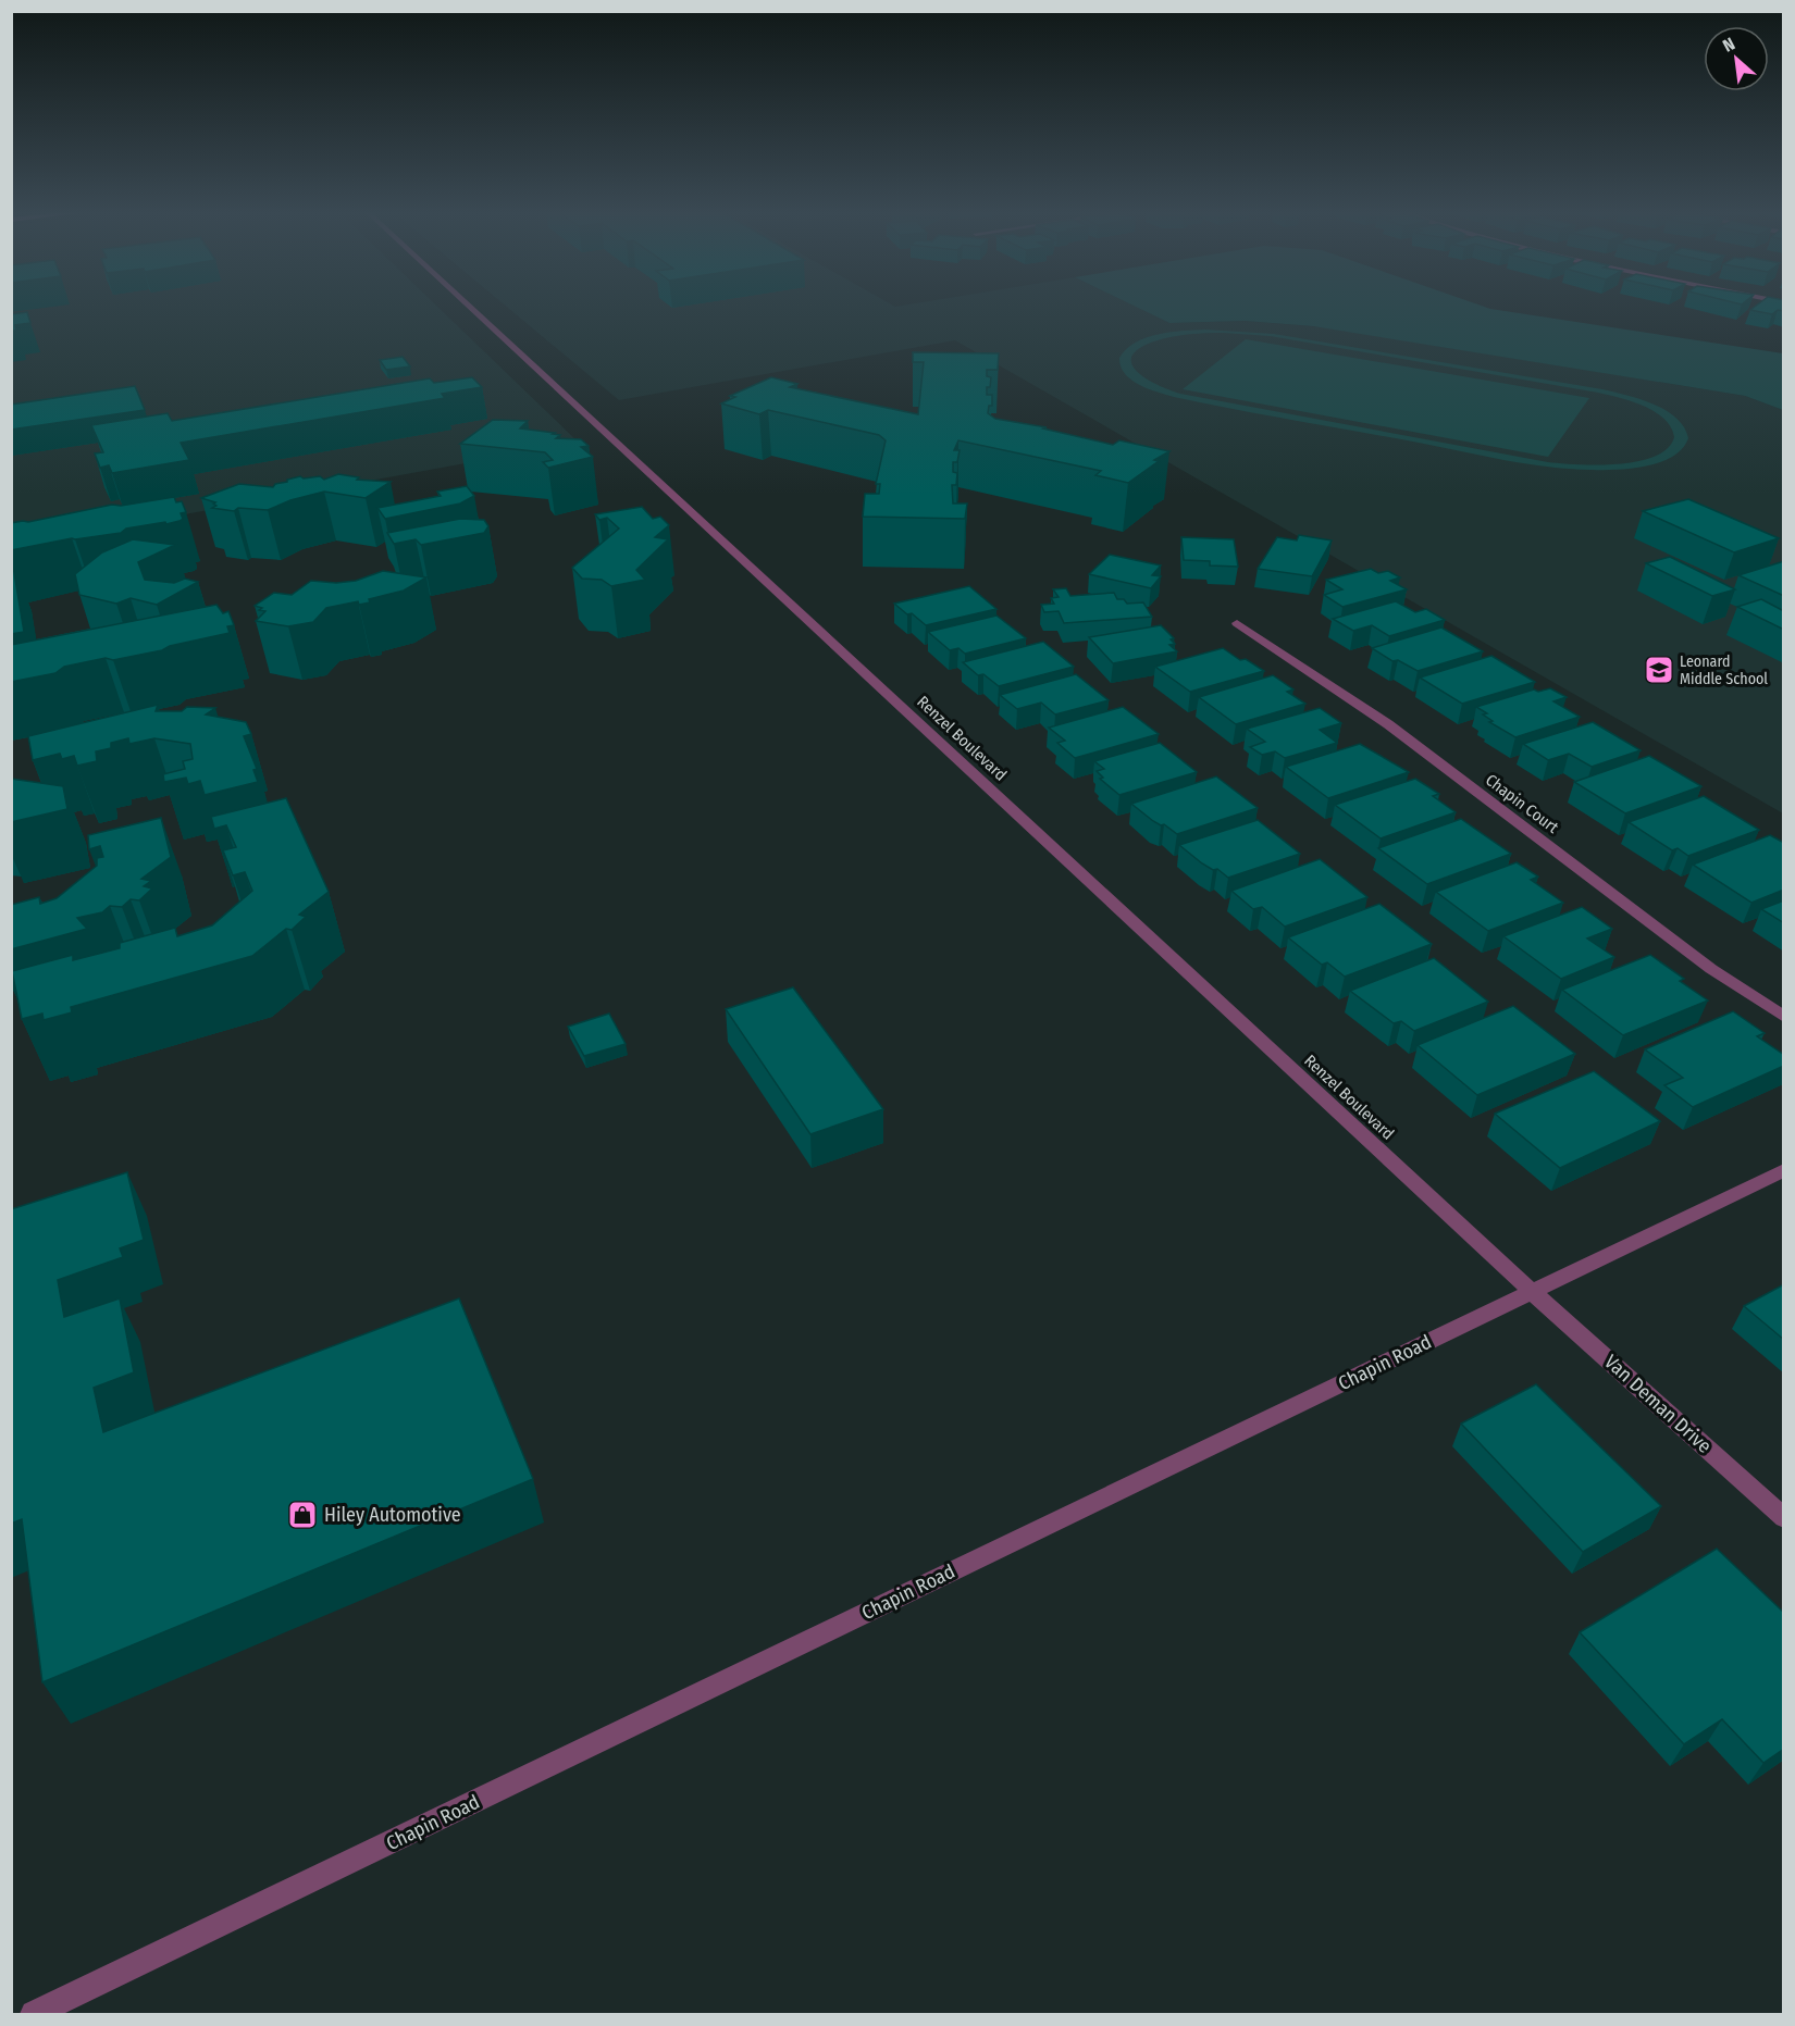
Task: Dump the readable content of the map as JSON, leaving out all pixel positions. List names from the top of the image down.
{
  "streets": {
    "street": [
      "Renzel Boulevard",
      "Chapin Court",
      "Chapin Road",
      "Van Deman Drive"
    ]
  },
  "crossings": [
    ["Renzel Boulevard", "Chapin Road"],
    ["Renzel Boulevard", "Van Deman Drive"],
    ["Chapin Road", "Van Deman Drive"]
  ],
  "places": {
    "school or university": ["Leonard Middle School"],
    "shop": ["Hiley Automotive"]
  },
  "north": "top left"
}
